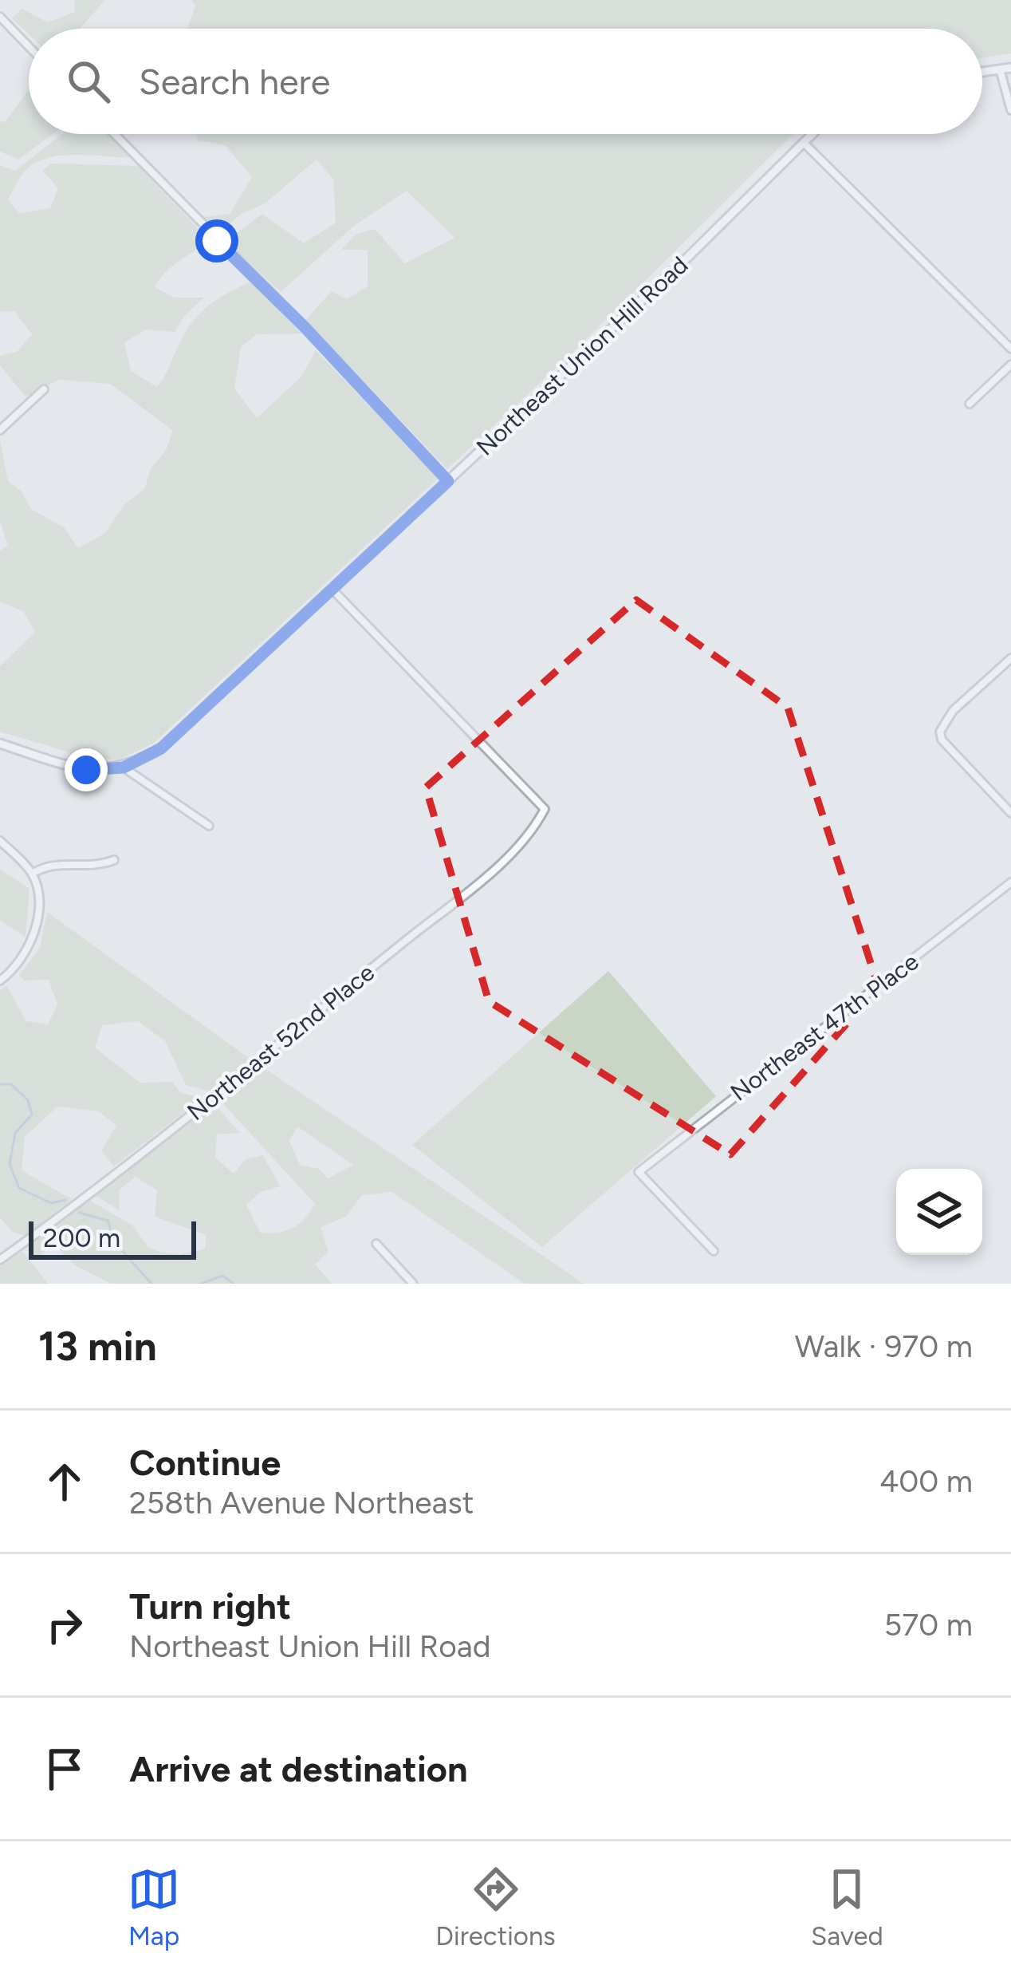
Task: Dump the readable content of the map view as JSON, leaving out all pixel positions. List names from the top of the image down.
{
  "streets": {
    "street": ["Northeast Union Hill Road", "Northeast 47th Place", "Northeast 52nd Place"]
  },
  "crossings": [
    ["Northeast Union Hill Road", "Northeast 52nd Place"]
  ],
  "scale_bar": "200 m",
  "page": {
    "search": "Search here",
    "scale": "200 m",
    "heading": ["13 min", "Walk · 970 m"],
    "list": [
      ["Continue", "258th Avenue Northeast", "400 m"],
      ["Turn right", "Northeast Union Hill Road", "570 m"],
      "Arrive at destination"
    ],
    "nav": ["Map", "Directions", "Saved"]
  }
}
